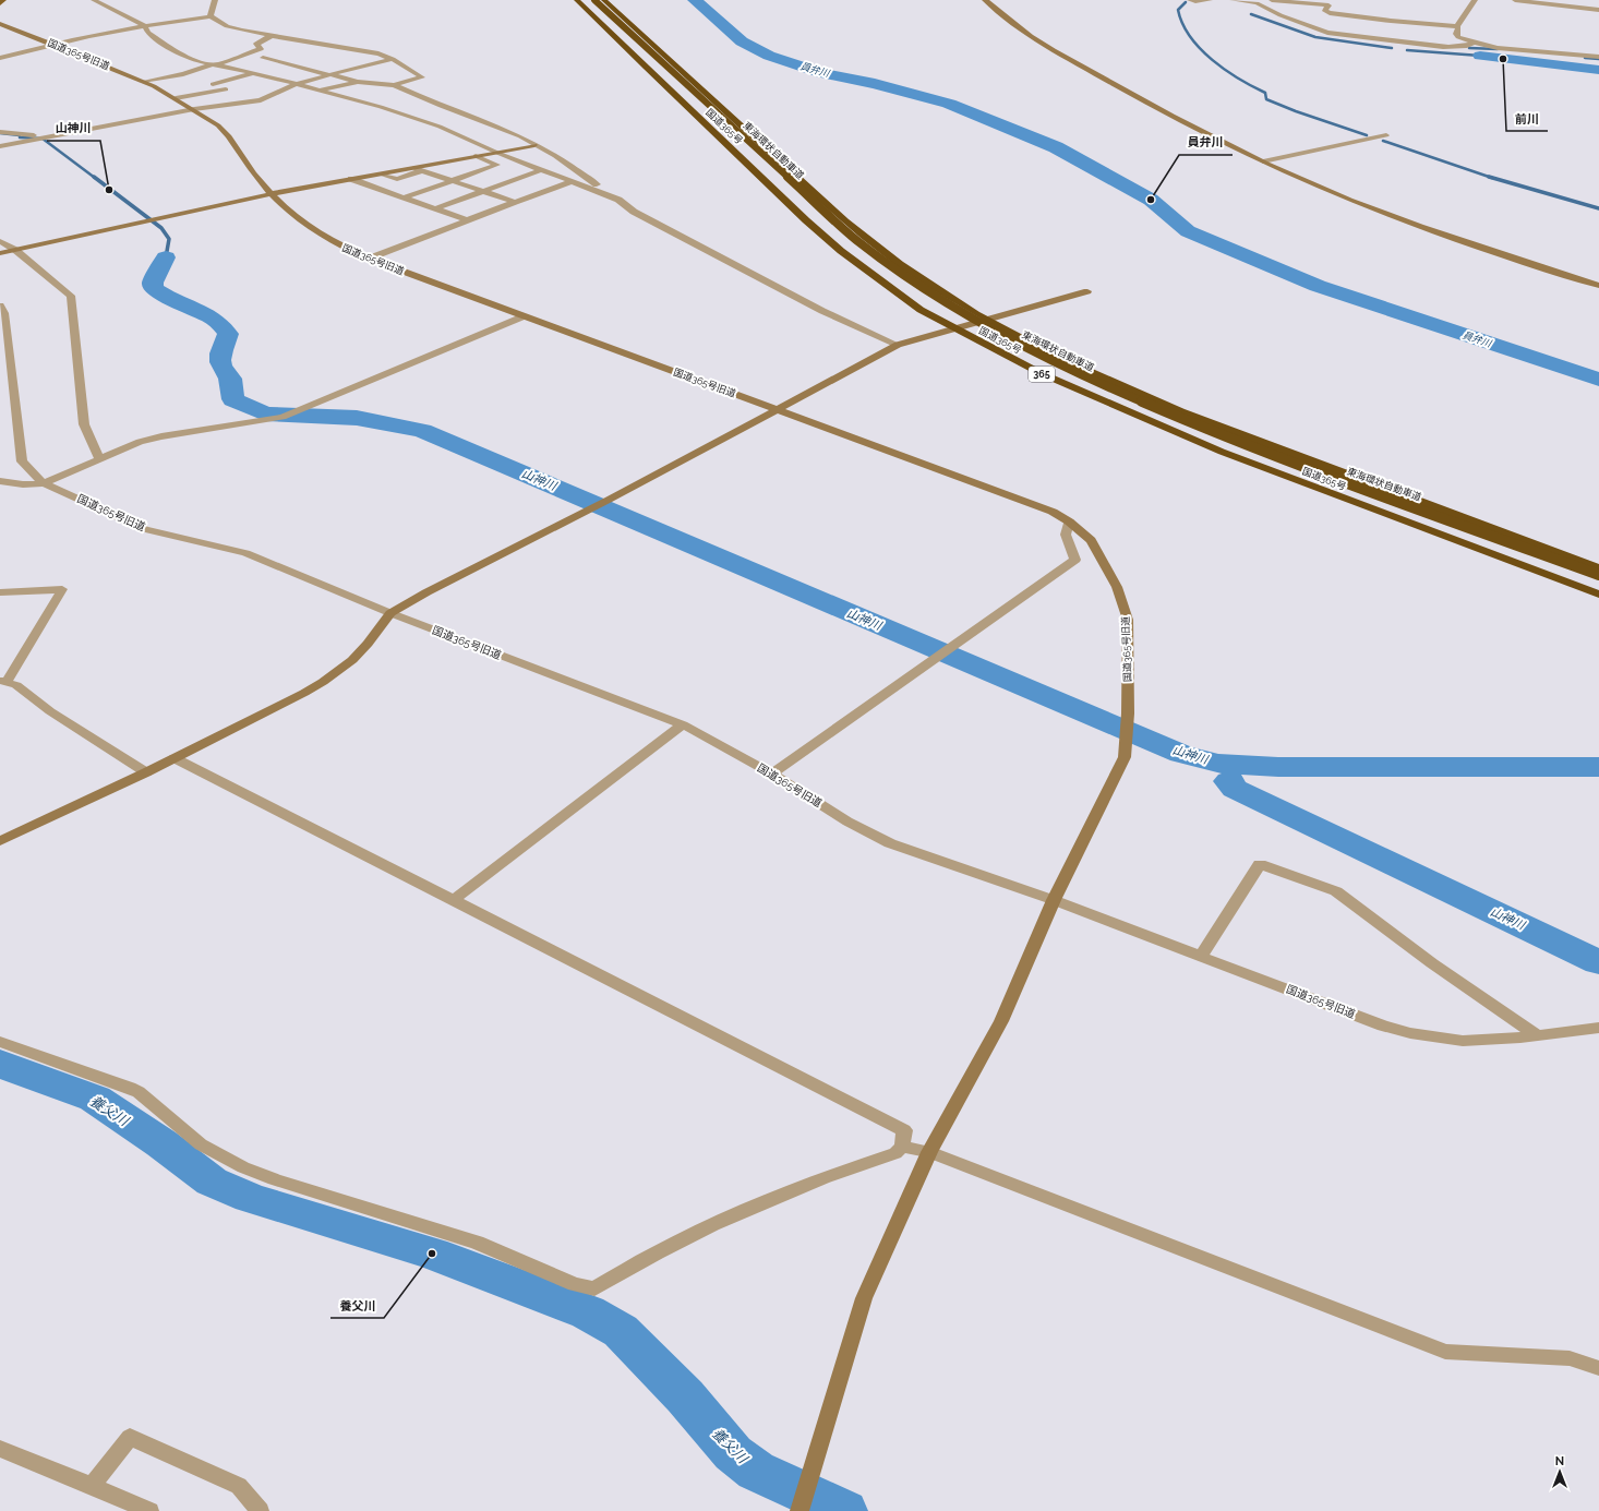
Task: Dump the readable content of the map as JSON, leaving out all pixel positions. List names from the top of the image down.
{
  "streets": {
    "highway": ["国道365号", "東海環状自動車道", "365"],
    "street": ["国道365号旧道"]
  },
  "water": ["員弁川", "山神川", "養父川"],
  "places": [
    "前川",
    "山神川",
    "員弁川",
    "養父川"
  ],
  "north": "top"
}
